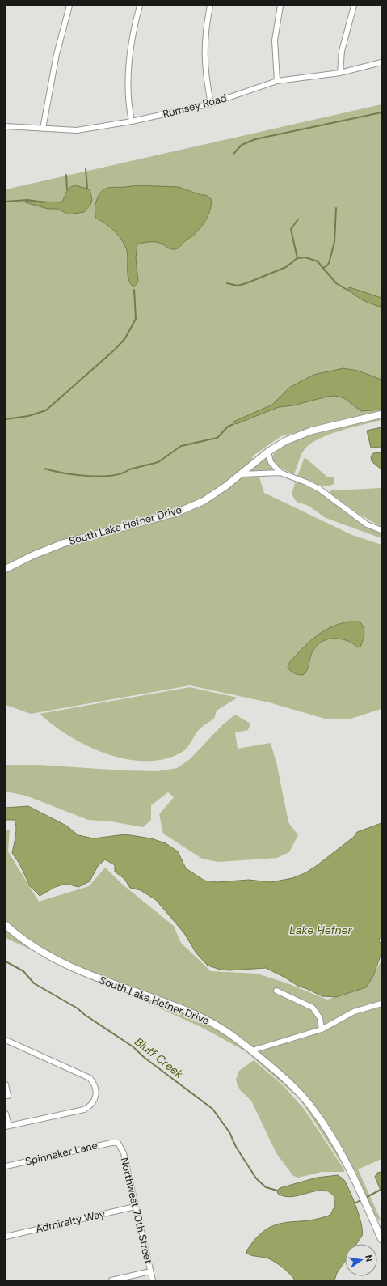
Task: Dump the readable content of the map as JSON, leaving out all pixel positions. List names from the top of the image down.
{
  "streets": {
    "street": [
      "Rumsey Road",
      "South Lake Hefner Drive",
      "Spinnaker Lane",
      "Northwest 70th Street",
      "Admiralty Way"
    ]
  },
  "crossings": [
    ["Spinnaker Lane", "Northwest 70th Street"],
    ["Northwest 70th Street", "Admiralty Way"]
  ],
  "water": ["Lake Hefner", "Bluff Creek"],
  "north": "right"
}
